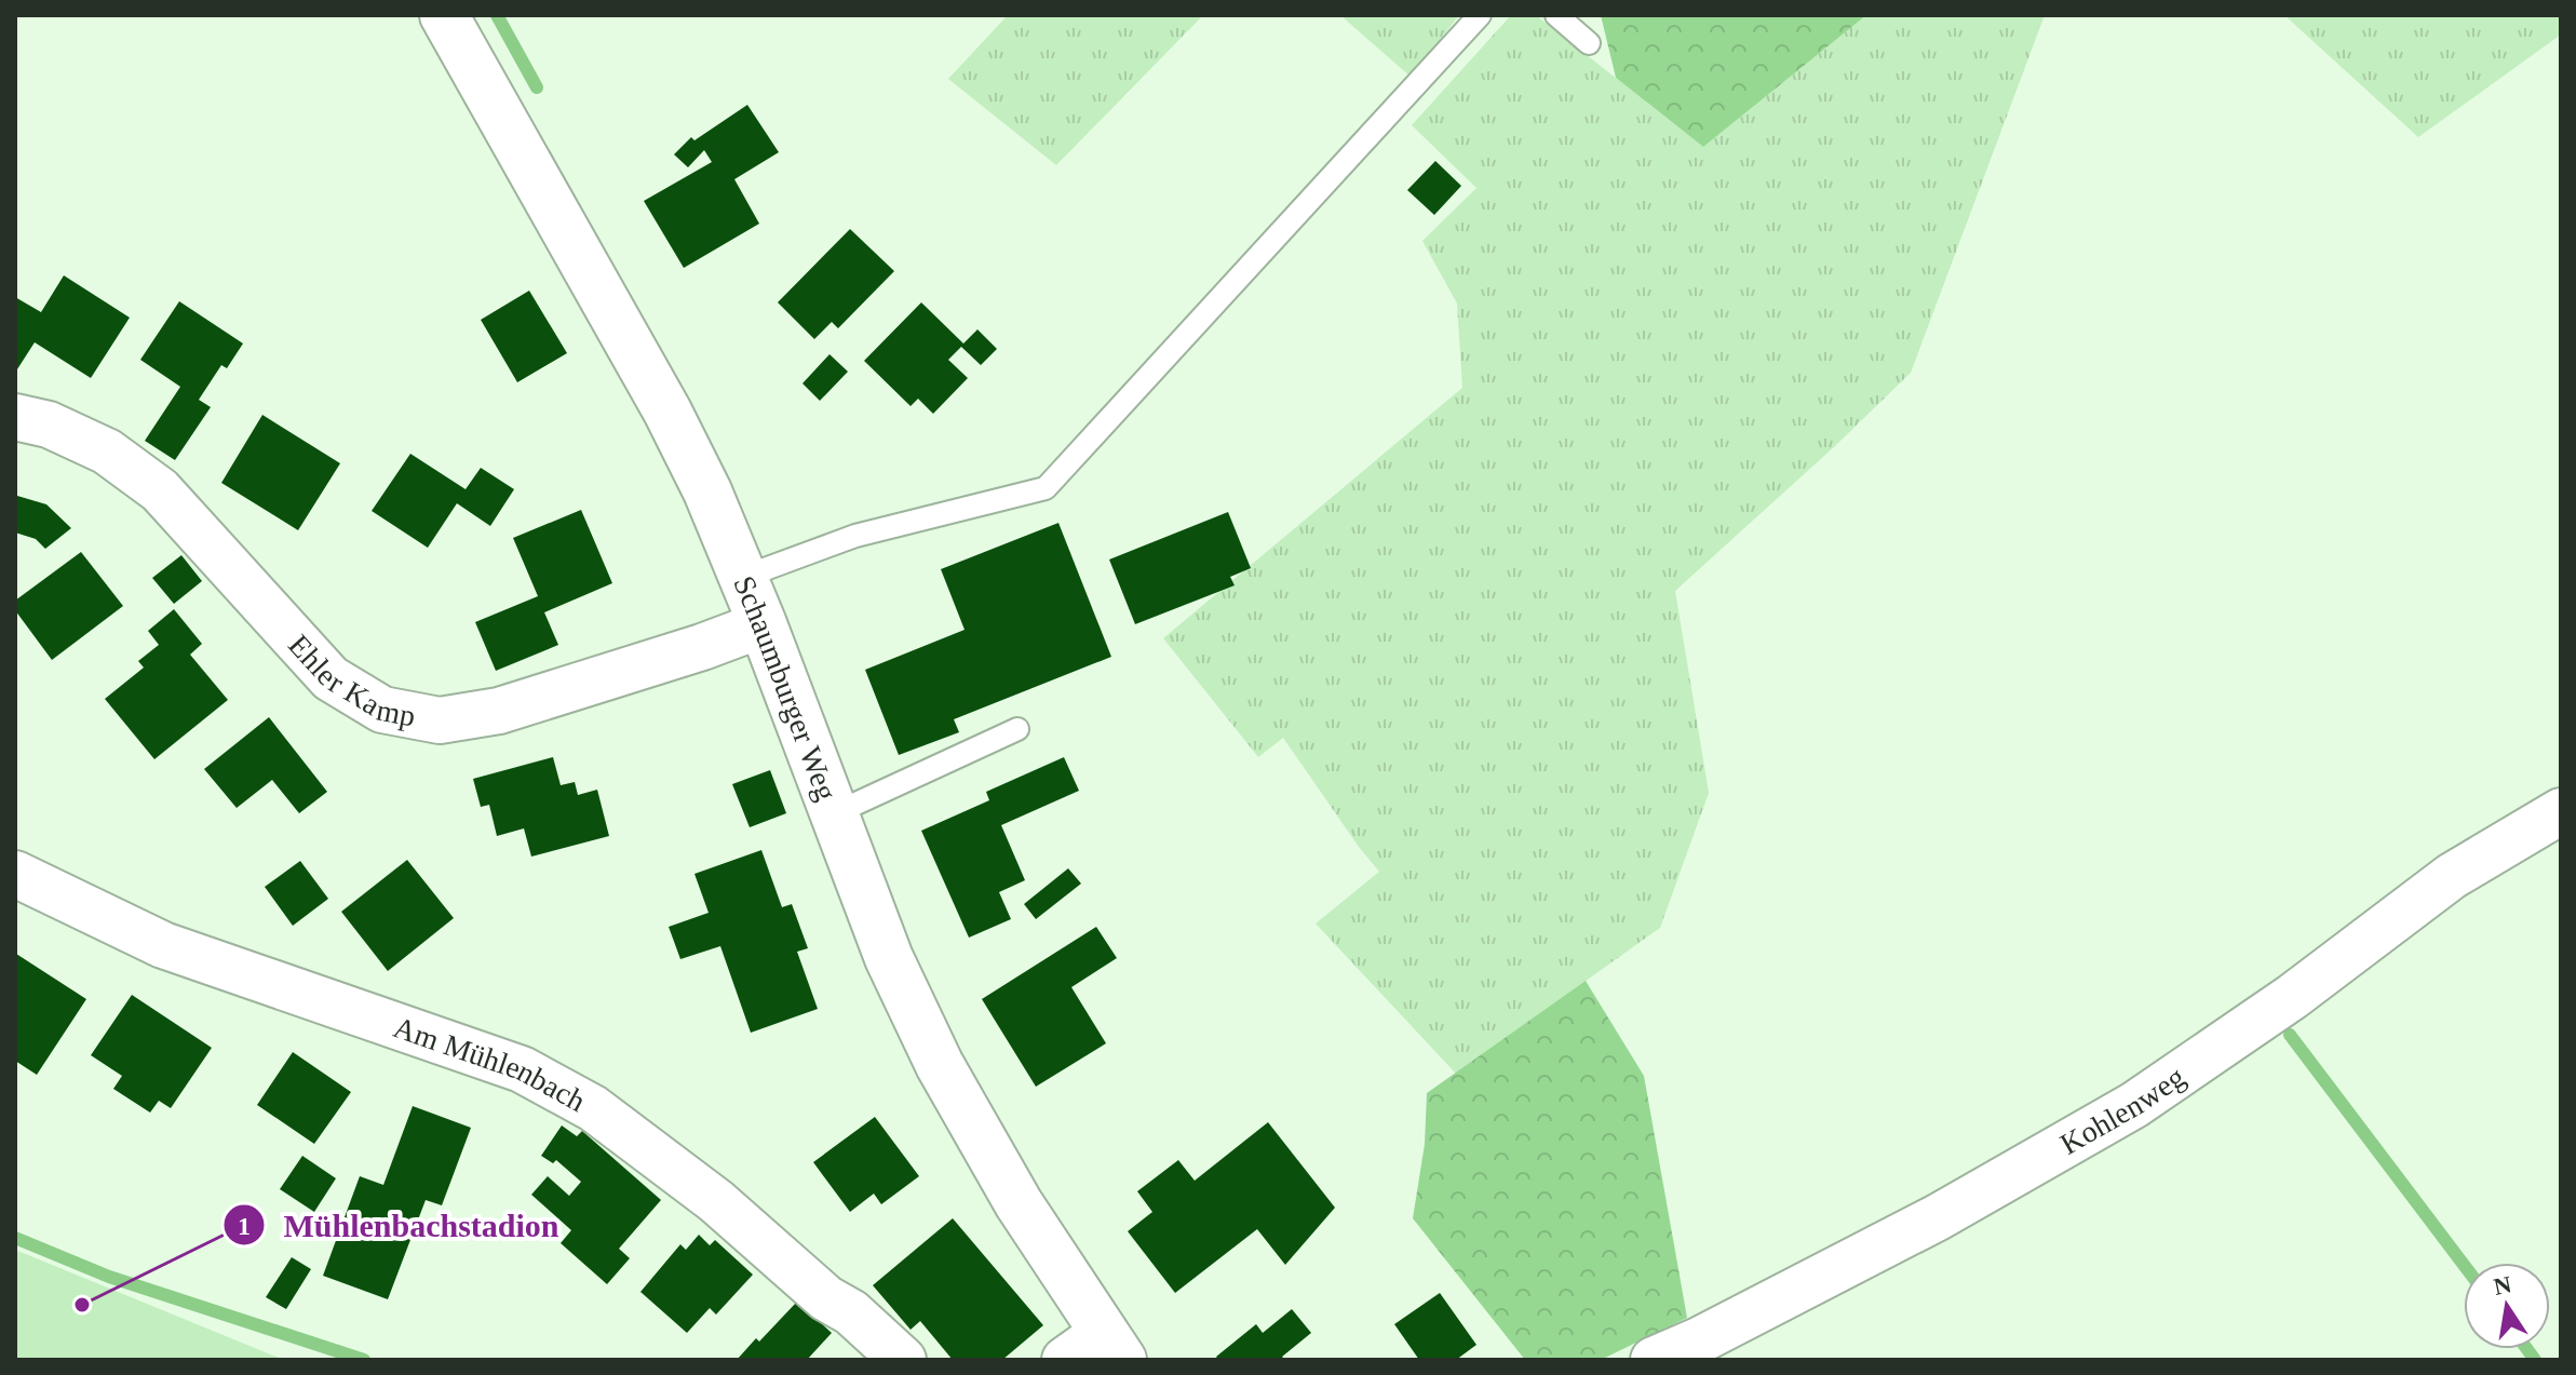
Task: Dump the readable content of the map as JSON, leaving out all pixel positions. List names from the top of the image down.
{
  "streets": {
    "street": [
      "Ehler Kamp",
      "Schaumburger Weg",
      "Am Mühlenbach",
      "Kohlenweg"
    ]
  },
  "crossings": [
    ["Ehler Kamp", "Schaumburger Weg"]
  ],
  "places": ["Mühlenbachstadion"],
  "north": "top"
}
